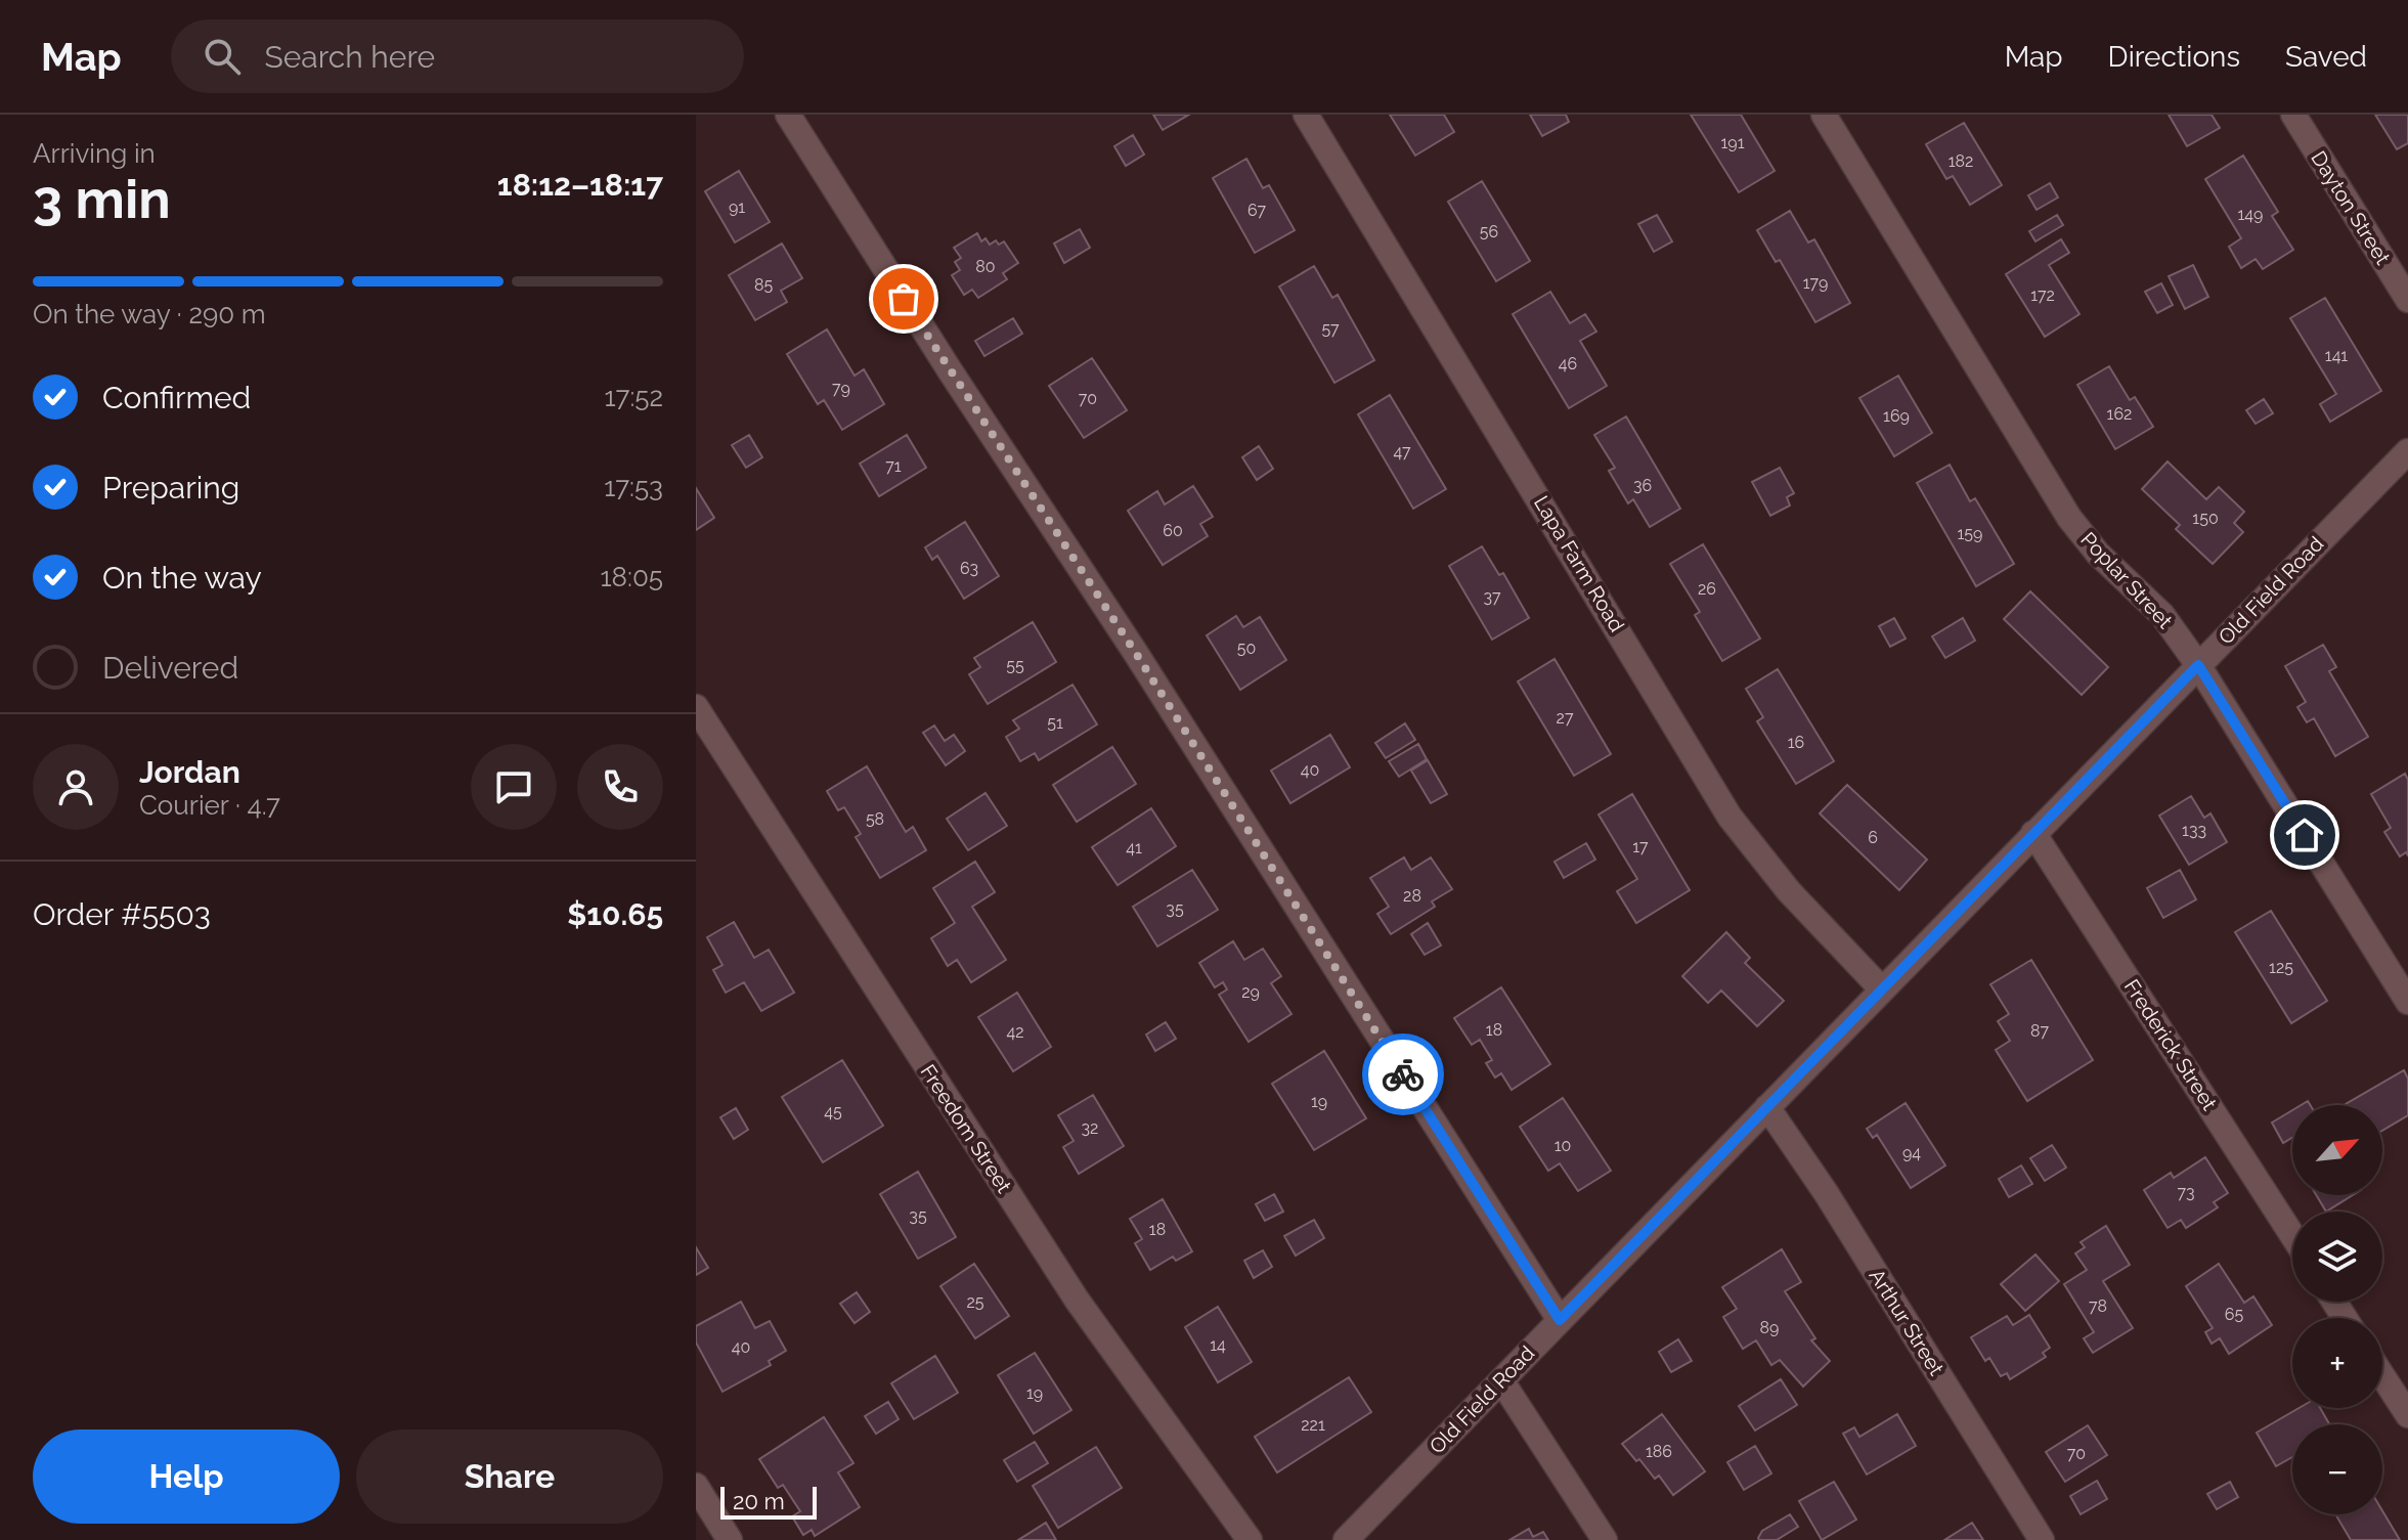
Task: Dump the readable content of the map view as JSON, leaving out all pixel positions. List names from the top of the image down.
{
  "streets": {
    "street": [
      "Dayton Street",
      "Lapa Farm Road",
      "Poplar Street",
      "Old Field Road",
      "Frederick Street",
      "Freedom Street",
      "Arthur Street"
    ]
  },
  "crossings": [
    ["Lapa Farm Road", "Old Field Road"],
    ["Poplar Street", "Old Field Road"],
    ["Old Field Road", "Frederick Street"],
    ["Old Field Road", "Arthur Street"]
  ],
  "house_numbers": [
    "191",
    "182",
    "91",
    "67",
    "149",
    "56",
    "80",
    "179",
    "85",
    "172",
    "57",
    "141",
    "46",
    "79",
    "70",
    "162",
    "169",
    "47",
    "71",
    "36",
    "150",
    "60",
    "159",
    "63",
    "26",
    "37",
    "50",
    "55",
    "27",
    "51",
    "16",
    "40",
    "58",
    "133",
    "6",
    "17",
    "41",
    "28",
    "35",
    "125",
    "29",
    "18",
    "87",
    "42",
    "19",
    "45",
    "32",
    "10",
    "94",
    "73",
    "35",
    "18",
    "25",
    "78",
    "65",
    "89",
    "14",
    "40",
    "19",
    "221",
    "186",
    "70"
  ],
  "scale_bar": "20 m",
  "north": "top right",
  "page": {
    "header": "Map",
    "search": "Search here",
    "nav": ["Map", "Directions", "Saved"],
    "heading": ["3 min", "Arriving in", "18:12–18:17"],
    "panel": [
      "Jordan",
      "Courier · 4.7",
      "Order #5503",
      "$10.65"
    ],
    "bar": "On the way · 290 m",
    "list": [
      ["Confirmed", "17:52"],
      ["Preparing", "17:53"],
      ["On the way", "18:05"],
      "Delivered"
    ],
    "map_buttons": ["+", "−"],
    "buttons": ["Help", "Share"],
    "scale": "20 m"
  }
}
